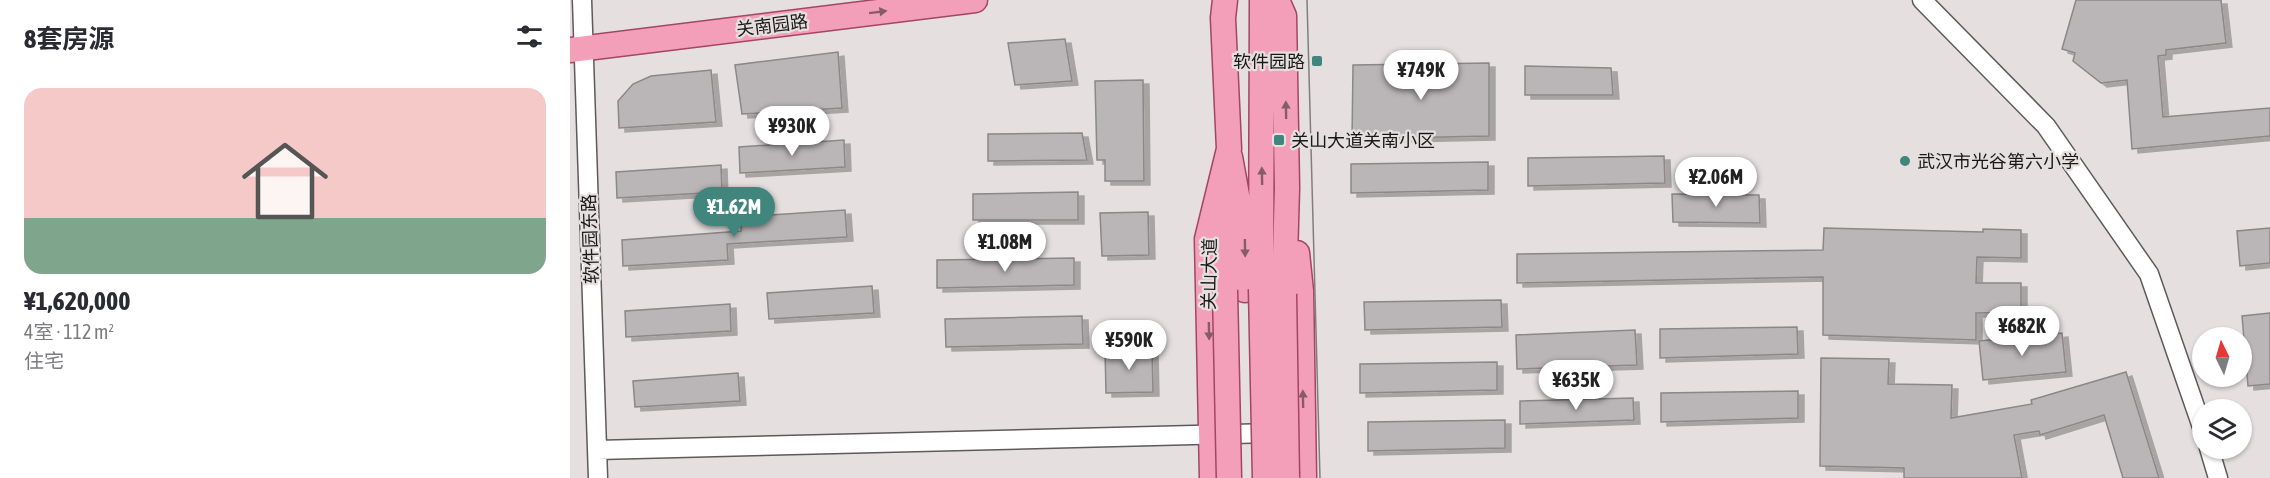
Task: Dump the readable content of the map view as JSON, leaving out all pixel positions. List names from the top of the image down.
{
  "streets": {
    "main road": ["关南园路", "关山大道"],
    "street": ["软件园东路"]
  },
  "crossings": [
    ["关南园路", "软件园东路"]
  ],
  "places": {
    "transit": ["软件园路", "关山大道关南小区"],
    "other": ["武汉市光谷第六小学"]
  },
  "north": "top",
  "page": {
    "heading": "8套房源",
    "price": [
      "¥749K",
      "¥930K",
      "¥2.06M",
      "¥1.62M",
      "¥1.08M",
      "¥682K",
      "¥590K",
      "¥635K"
    ],
    "list": [
      {
        "name": "¥1,620,000",
        "note": "4室 · 112 m² · 住宅"
      }
    ]
  }
}
